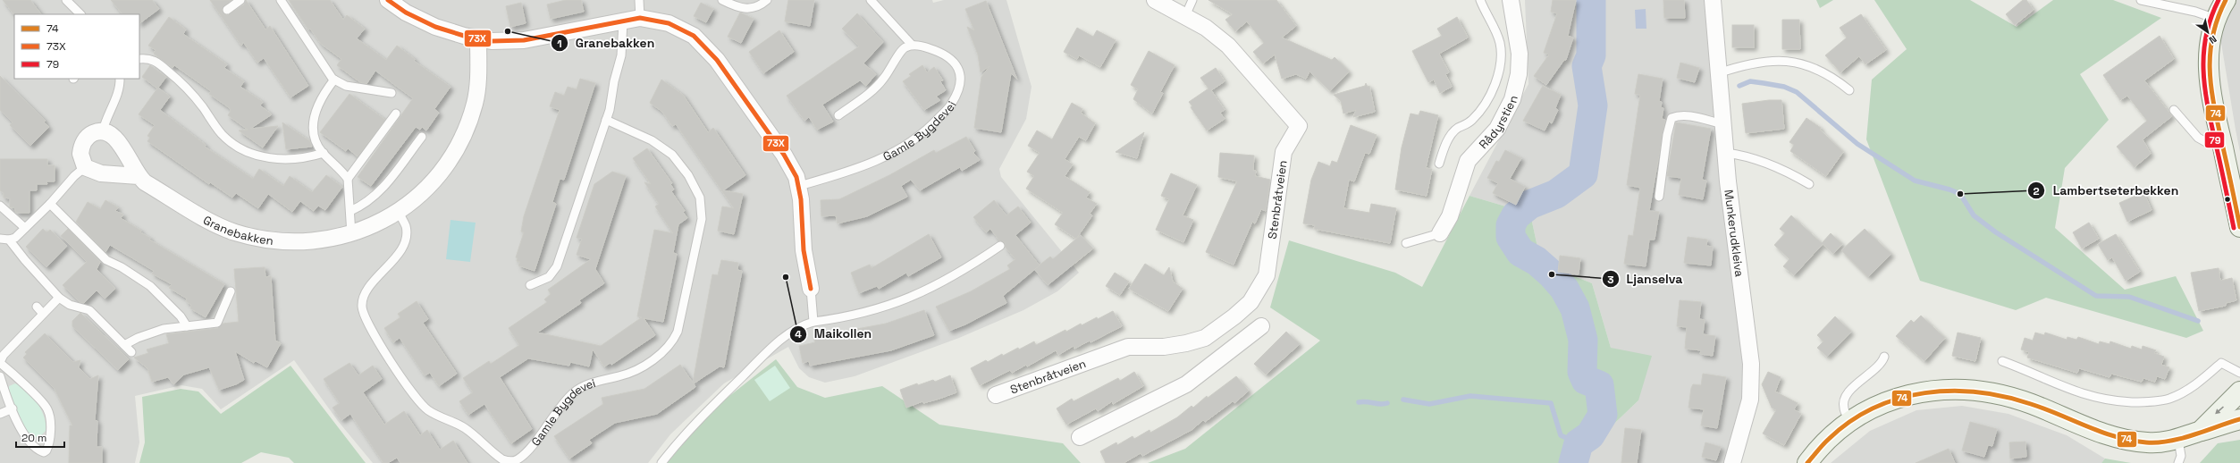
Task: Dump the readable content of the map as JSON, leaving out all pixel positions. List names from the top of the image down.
{
  "streets": {
    "street": [
      "Rådyrstien",
      "Stenbråtveien",
      "Granebakken",
      "Munkerudkleiva"
    ],
    "lane": ["Gamle Bygdevei"]
  },
  "crossings": [
    ["Gamle Bygdevei", "Granebakken"]
  ],
  "places": [
    "Granebakken",
    "Lambertseterbekken",
    "Ljanselva",
    "Maikollen"
  ],
  "lines": ["transit line 74", "transit line 73X", "transit line 79"],
  "legend": ["74", "73X", "79"],
  "scale_bar": "20 m",
  "north": "bottom right"
}
